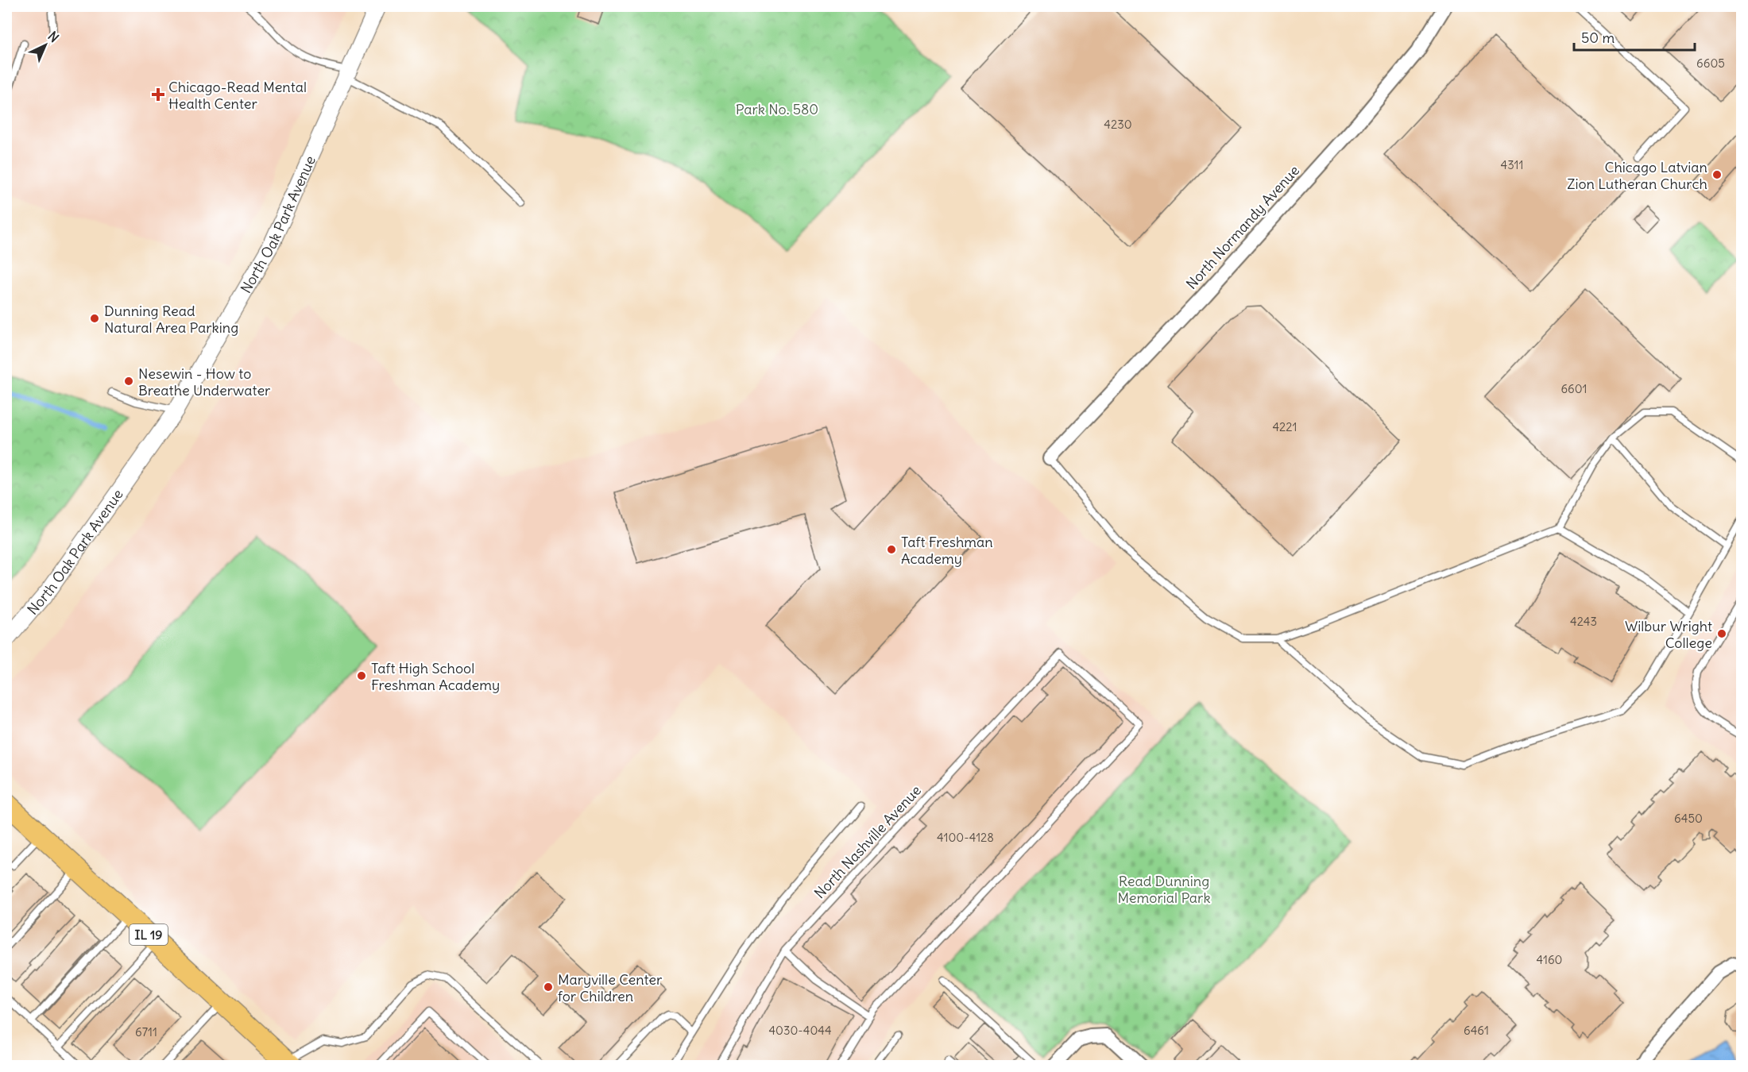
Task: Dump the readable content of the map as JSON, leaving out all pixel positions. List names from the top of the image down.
{
  "streets": {
    "main road": ["IL 19"],
    "street": ["North Oak Park Avenue", "North Normandy Avenue"],
    "lane": ["North Nashville Avenue"]
  },
  "parks": ["Park No. 580", "Read Dunning Memorial Park"],
  "places": {
    "health": ["Chicago-Read Mental Health Center"],
    "other": [
      "Chicago Latvian Zion Lutheran Church",
      "Dunning Read Natural Area Parking",
      "Nesewin - How to Breathe Underwater",
      "Taft Freshman Academy",
      "Wilbur Wright College",
      "Taft High School Freshman Academy",
      "Maryville Center for Children"
    ]
  },
  "house_numbers": [
    "6605",
    "4230",
    "4311",
    "6601",
    "4221",
    "4243",
    "6450",
    "4100-4128",
    "4160",
    "4030-4044",
    "6461",
    "6711"
  ],
  "scale_bar": "50 m",
  "north": "top right"
}
